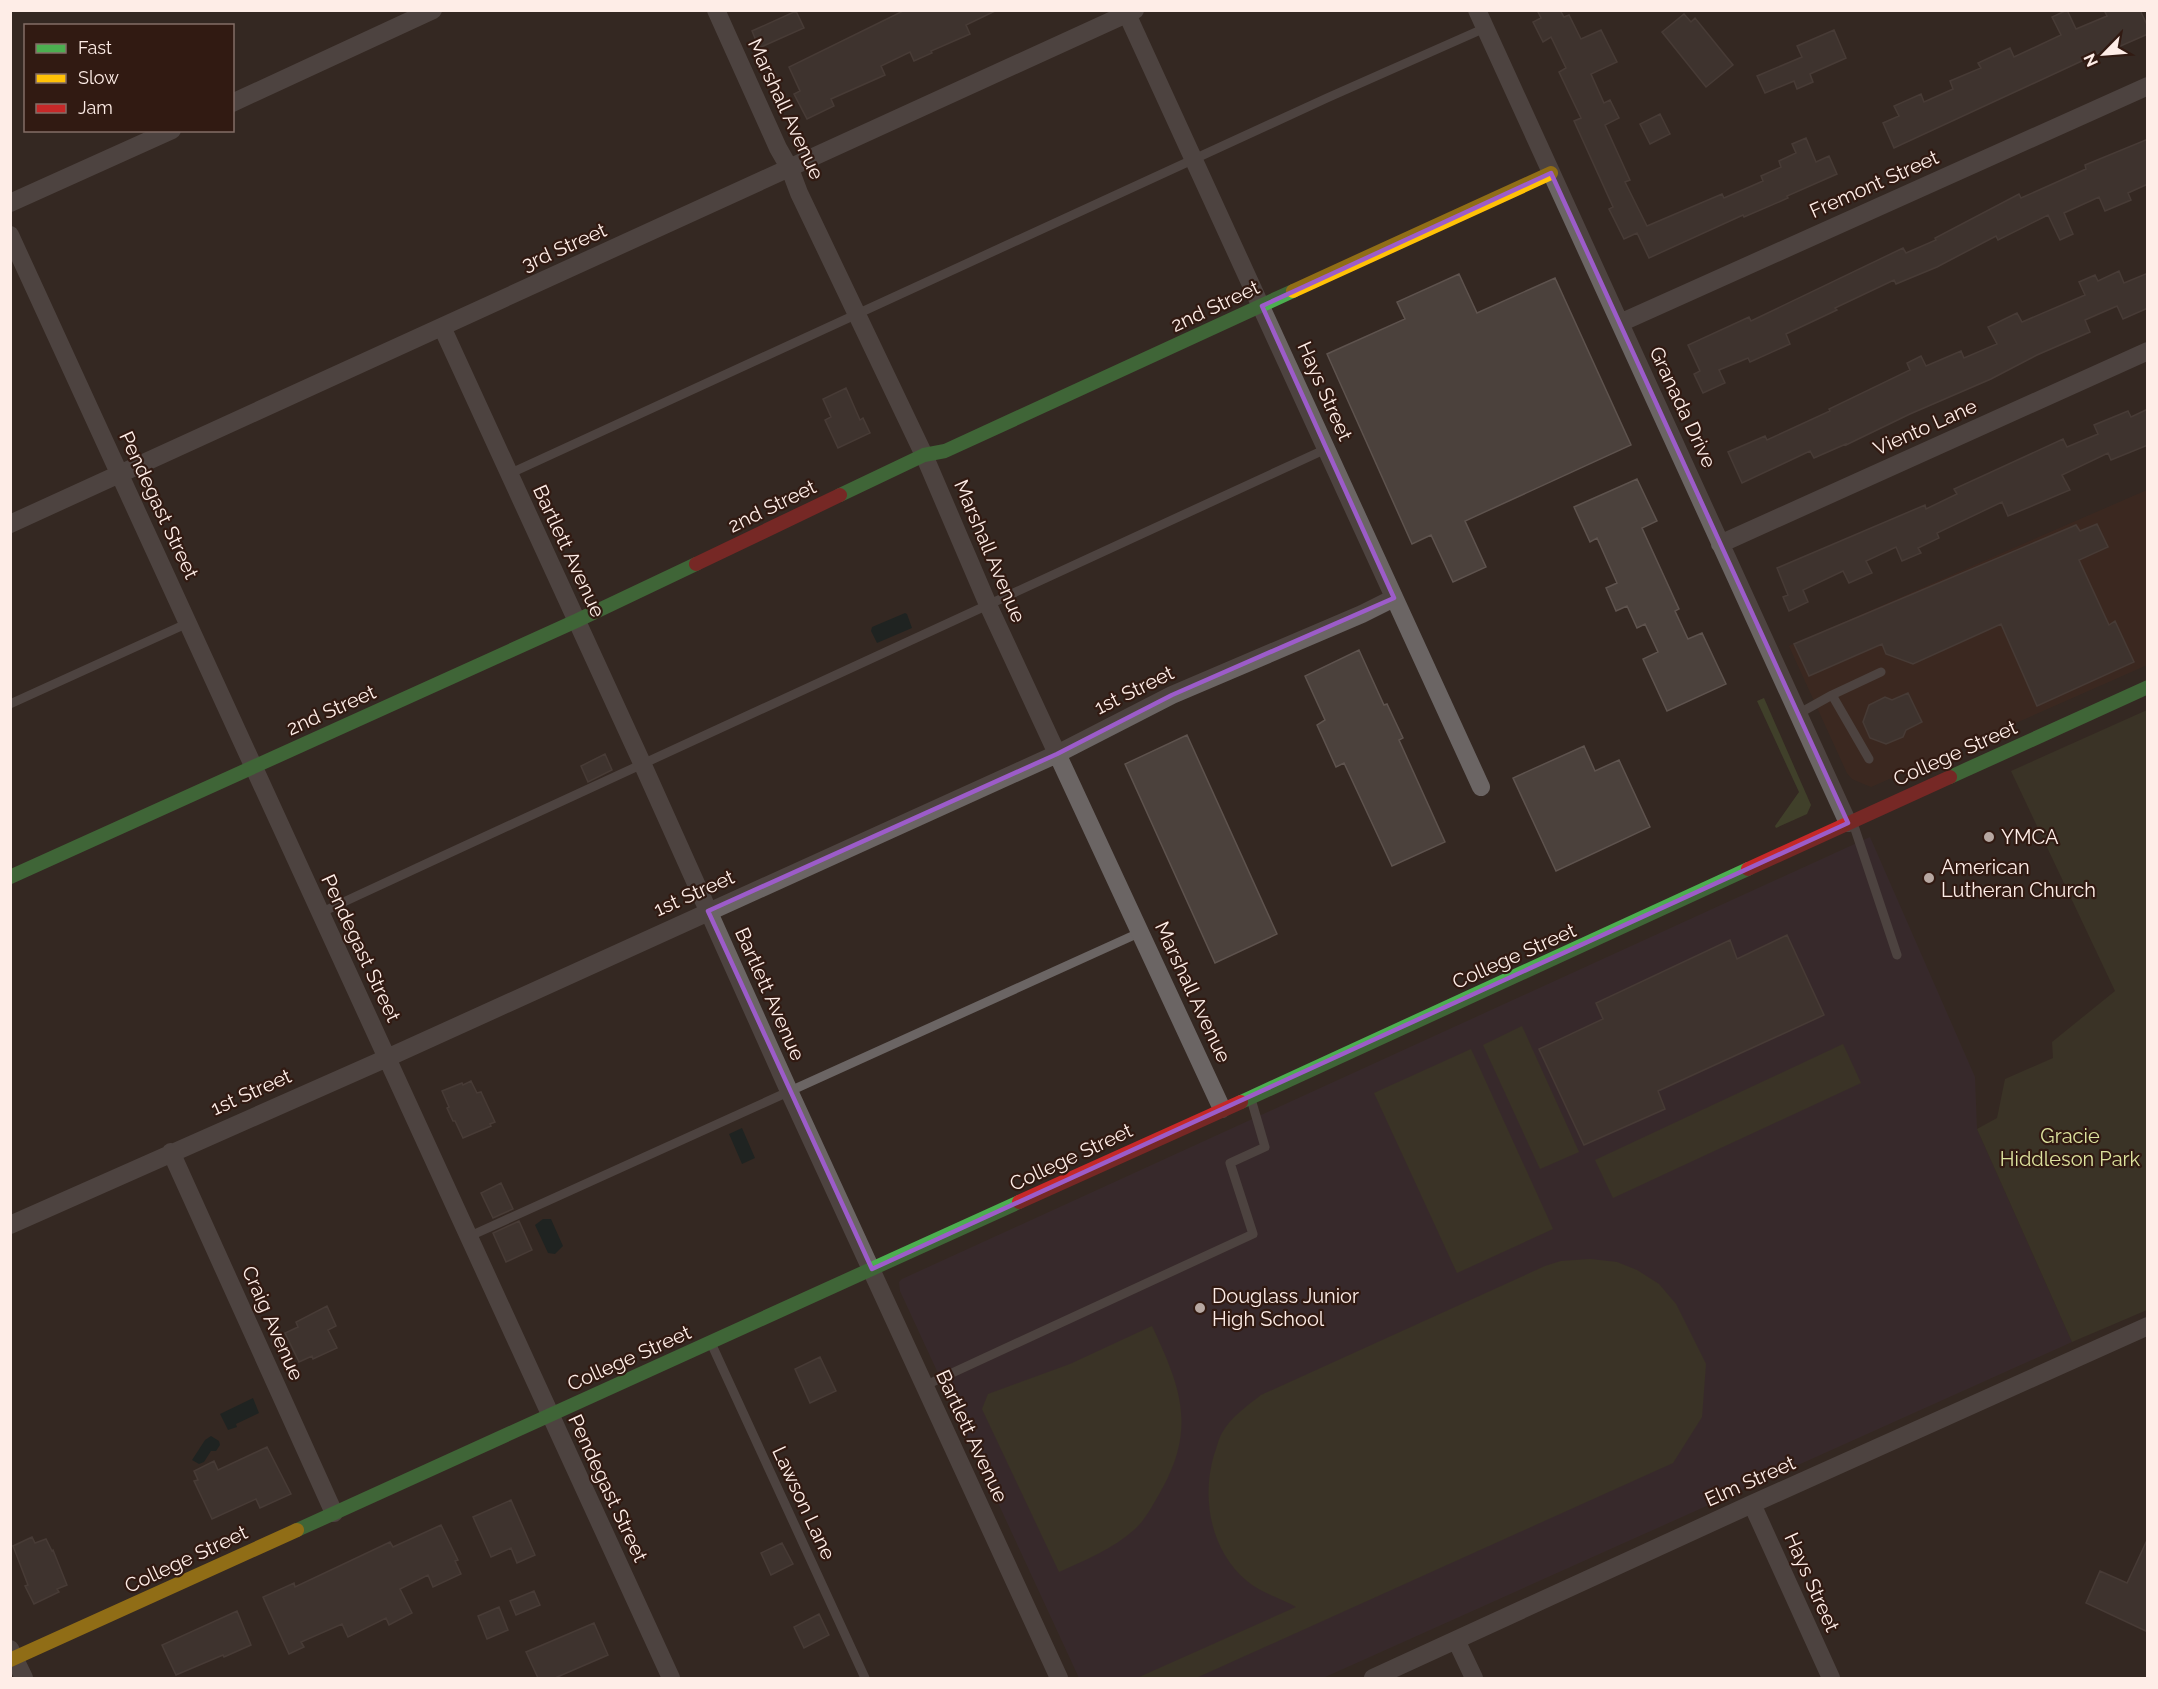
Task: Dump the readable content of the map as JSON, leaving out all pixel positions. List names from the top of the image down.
{
  "streets": {
    "street": [
      "Marshall Avenue",
      "Fremont Street",
      "3rd Street",
      "2nd Street",
      "Hays Street",
      "Granada Drive",
      "Viento Lane",
      "Pendegast Street",
      "Bartlett Avenue",
      "1st Street",
      "College Street",
      "Craig Avenue",
      "Elm Street"
    ],
    "lane": ["Lawson Lane"]
  },
  "crossings": [
    ["Marshall Avenue", "3rd Street"],
    ["Marshall Avenue", "2nd Street"],
    ["Marshall Avenue", "1st Street"],
    ["Marshall Avenue", "College Street"],
    ["Fremont Street", "Granada Drive"],
    ["3rd Street", "Hays Street"],
    ["3rd Street", "Pendegast Street"],
    ["3rd Street", "Bartlett Avenue"],
    ["2nd Street", "Hays Street"],
    ["2nd Street", "Granada Drive"],
    ["2nd Street", "Pendegast Street"],
    ["2nd Street", "Bartlett Avenue"],
    ["Hays Street", "1st Street"],
    ["Hays Street", "Elm Street"],
    ["Granada Drive", "Viento Lane"],
    ["Granada Drive", "College Street"],
    ["Pendegast Street", "1st Street"],
    ["Pendegast Street", "College Street"],
    ["Bartlett Avenue", "1st Street"],
    ["Bartlett Avenue", "College Street"],
    ["1st Street", "Craig Avenue"],
    ["College Street", "Craig Avenue"],
    ["College Street", "Lawson Lane"]
  ],
  "parks": ["Gracie Hiddleson Park"],
  "places": ["YMCA", "American Lutheran Church", "Douglass Junior High School"],
  "legend": ["Fast", "Slow", "Jam"],
  "north": "bottom left"
}
